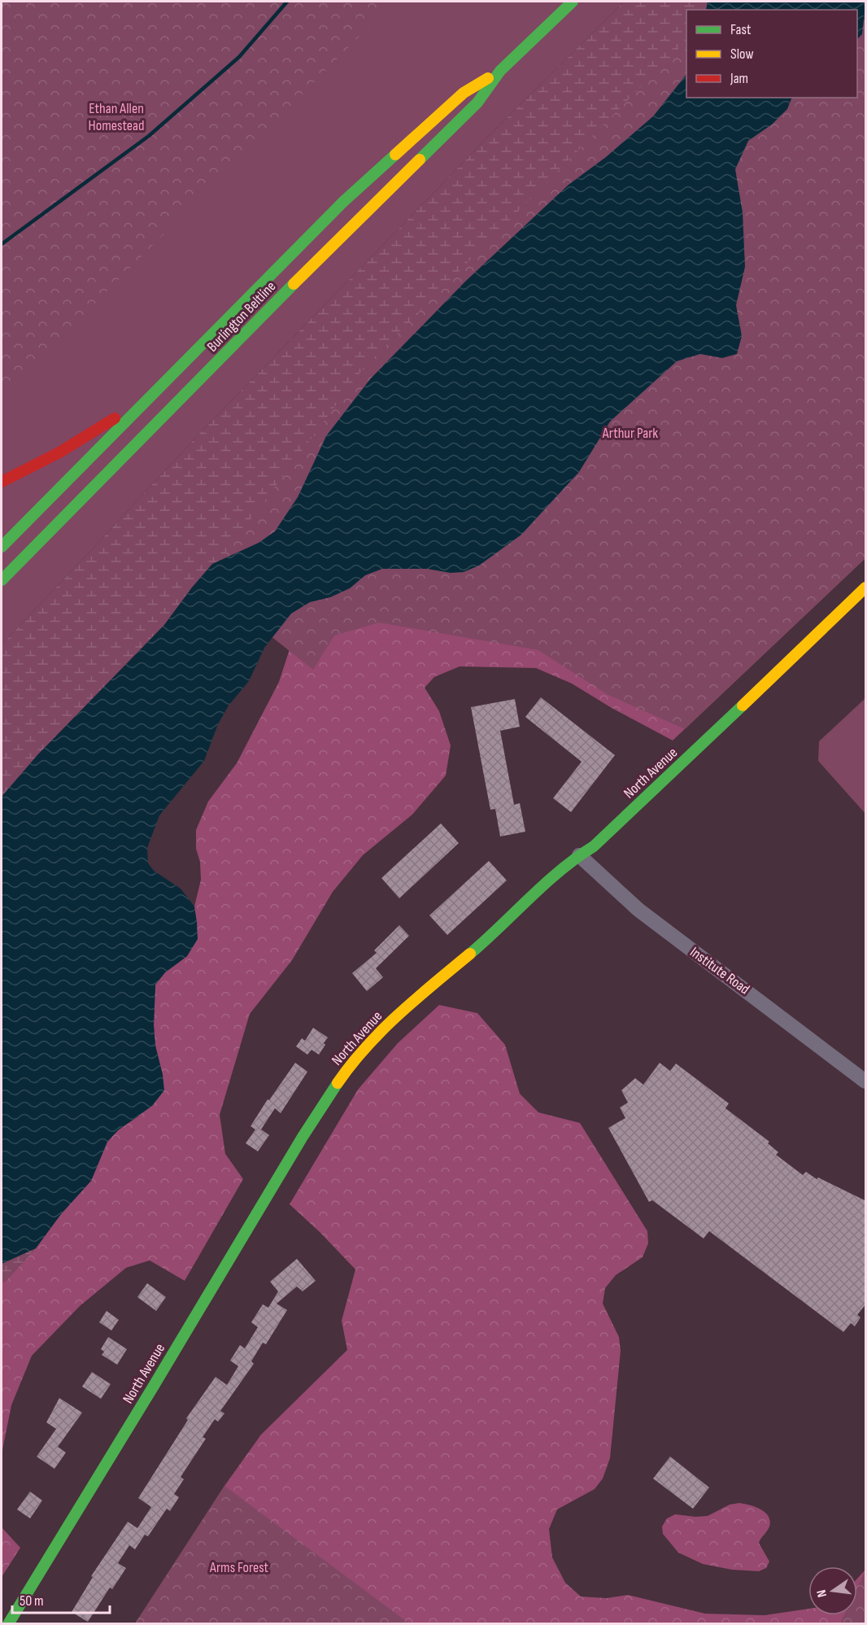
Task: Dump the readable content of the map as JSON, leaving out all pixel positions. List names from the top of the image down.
{
  "streets": {
    "main road": ["Burlington Beltline", "North Avenue"],
    "street": ["Institute Road"]
  },
  "crossings": [
    ["North Avenue", "Institute Road"]
  ],
  "parks": ["Ethan Allen Homestead", "Arthur Park", "Arms Forest"],
  "legend": ["Fast", "Slow", "Jam"],
  "scale_bar": "50 m",
  "north": "left"
}
